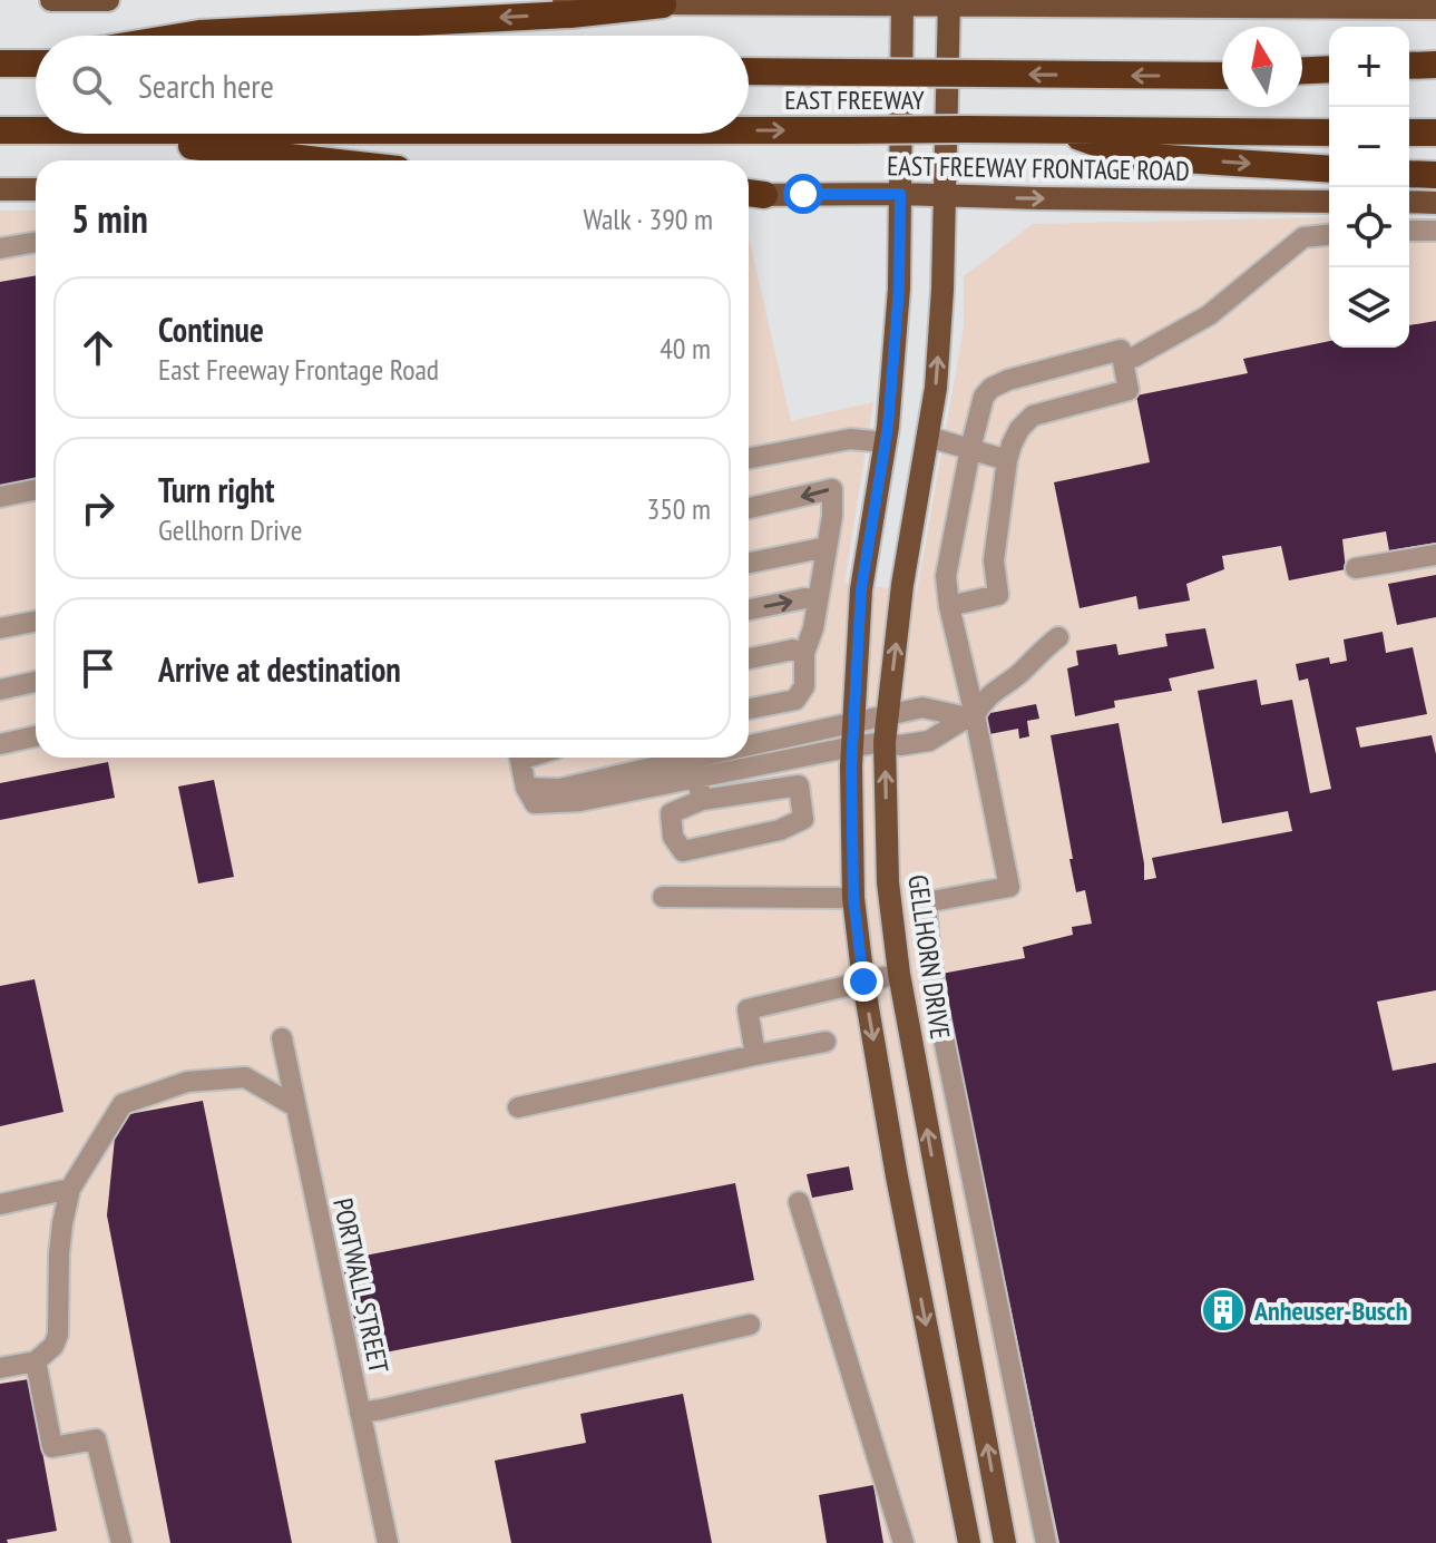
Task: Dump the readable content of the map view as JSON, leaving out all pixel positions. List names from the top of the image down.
{
  "streets": {
    "highway": ["EAST FREEWAY"],
    "main road": ["EAST FREEWAY FRONTAGE ROAD", "GELLHORN DRIVE"],
    "street": ["PORTWALL STREET"]
  },
  "crossings": [
    ["EAST FREEWAY FRONTAGE ROAD", "GELLHORN DRIVE"]
  ],
  "places": {
    "building": ["Anheuser-Busch"]
  },
  "north": "top",
  "page": {
    "map_buttons": ["+", "−"],
    "search": "Search here",
    "heading": ["5 min", "Walk · 390 m"],
    "list": [
      ["Continue", "East Freeway Frontage Road", "40 m"],
      ["Turn right", "Gellhorn Drive", "350 m"],
      "Arrive at destination"
    ]
  }
}
